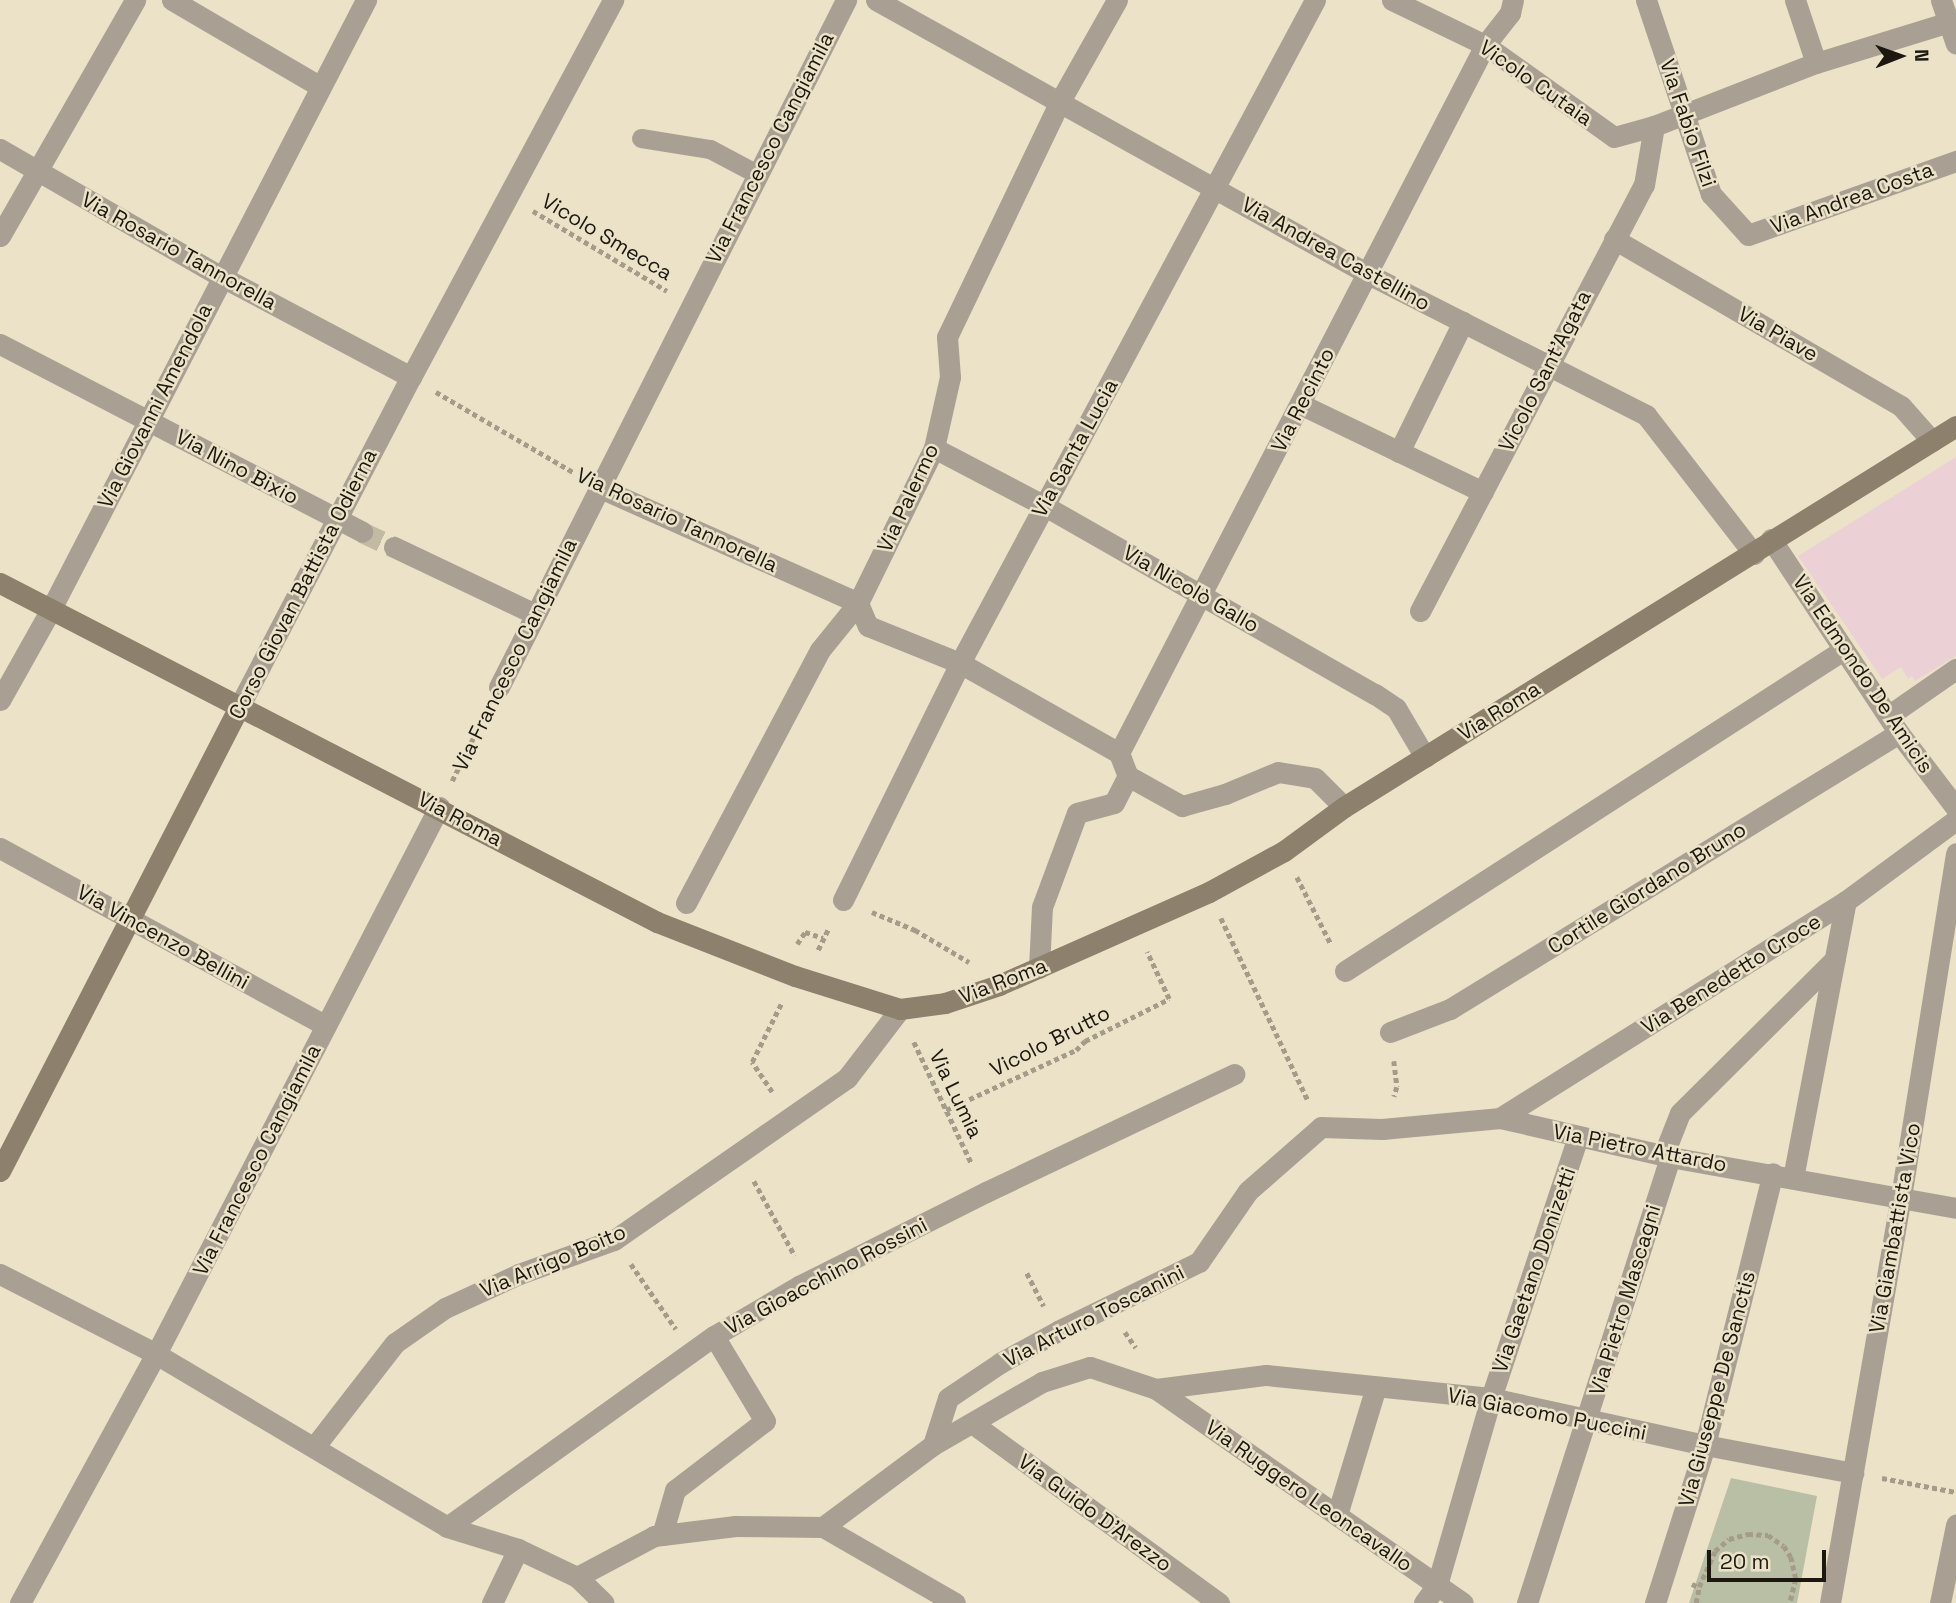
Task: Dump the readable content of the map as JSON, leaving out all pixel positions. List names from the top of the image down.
{
  "streets": {
    "main road": ["Corso Giovan Battista Odierna", "Via Roma"],
    "street": [
      "Vicolo Cutaia",
      "Via Fabio Filzi",
      "Via Francesco Cangiamila",
      "Via Andrea Costa",
      "Via Rosario Tannorella",
      "Via Andrea Castellino",
      "Via Piave",
      "Vicolo Sant'Agata",
      "Via Recinto",
      "Via Giovanni Amendola",
      "Via Santa Lucia",
      "Via Nino Bixio",
      "Via Palermo",
      "Via Nicolò Gallo",
      "Via Edmondo De Amicis",
      "Cortile Giordano Bruno",
      "Via Vincenzo Bellini",
      "Via Benedetto Croce",
      "Via Pietro Attardo",
      "Via Giambattista Vico",
      "Via Arrigo Boito",
      "Via Gaetano Donizetti",
      "Via Gioacchino Rossini",
      "Via Pietro Mascagni",
      "Via Arturo Toscanini",
      "Via Giuseppe De Sanctis",
      "Via Giacomo Puccini",
      "Via Ruggero Leoncavallo",
      "Via Guido D'Arezzo"
    ],
    "path": ["Vicolo Smecca", "Vicolo Brutto", "Via Lumia"]
  },
  "crossings": [
    ["Vicolo Cutaia", "Via Fabio Filzi"],
    ["Vicolo Cutaia", "Vicolo Sant'Agata"],
    ["Vicolo Cutaia", "Via Recinto"],
    ["Via Fabio Filzi", "Via Andrea Costa"],
    ["Via Francesco Cangiamila", "Vicolo Smecca"],
    ["Via Francesco Cangiamila", "Via Rosario Tannorella"],
    ["Via Francesco Cangiamila", "Via Roma"],
    ["Via Francesco Cangiamila", "Via Vincenzo Bellini"],
    ["Vicolo Smecca", "Corso Giovan Battista Odierna"],
    ["Via Rosario Tannorella", "Via Giovanni Amendola"],
    ["Via Rosario Tannorella", "Via Palermo"],
    ["Via Rosario Tannorella", "Corso Giovan Battista Odierna"],
    ["Via Andrea Castellino", "Vicolo Sant'Agata"],
    ["Via Andrea Castellino", "Via Recinto"],
    ["Via Andrea Castellino", "Via Santa Lucia"],
    ["Via Andrea Castellino", "Via Palermo"],
    ["Via Andrea Castellino", "Via Roma"],
    ["Via Piave", "Vicolo Sant'Agata"],
    ["Via Piave", "Via Roma"],
    ["Via Recinto", "Via Nicolò Gallo"],
    ["Via Giovanni Amendola", "Via Nino Bixio"],
    ["Via Giovanni Amendola", "Via Roma"],
    ["Via Santa Lucia", "Via Nicolò Gallo"],
    ["Via Nino Bixio", "Corso Giovan Battista Odierna"],
    ["Via Palermo", "Via Nicolò Gallo"],
    ["Corso Giovan Battista Odierna", "Via Roma"],
    ["Corso Giovan Battista Odierna", "Via Vincenzo Bellini"],
    ["Via Nicolò Gallo", "Via Roma"],
    ["Via Edmondo De Amicis", "Via Roma"],
    ["Via Edmondo De Amicis", "Cortile Giordano Bruno"],
    ["Via Roma", "Vicolo Brutto"],
    ["Via Roma", "Via Lumia"],
    ["Via Roma", "Via Arrigo Boito"],
    ["Via Benedetto Croce", "Via Pietro Attardo"],
    ["Via Benedetto Croce", "Via Giuseppe De Sanctis"],
    ["Vicolo Brutto", "Via Lumia"],
    ["Via Lumia", "Via Arrigo Boito"],
    ["Via Lumia", "Via Gioacchino Rossini"],
    ["Via Pietro Attardo", "Via Giambattista Vico"],
    ["Via Pietro Attardo", "Via Gaetano Donizetti"],
    ["Via Pietro Attardo", "Via Pietro Mascagni"],
    ["Via Pietro Attardo", "Via Arturo Toscanini"],
    ["Via Pietro Attardo", "Via Giuseppe De Sanctis"],
    ["Via Giambattista Vico", "Via Giacomo Puccini"],
    ["Via Gaetano Donizetti", "Via Giacomo Puccini"],
    ["Via Gaetano Donizetti", "Via Ruggero Leoncavallo"],
    ["Via Pietro Mascagni", "Via Giacomo Puccini"],
    ["Via Giuseppe De Sanctis", "Via Giacomo Puccini"],
    ["Via Giacomo Puccini", "Via Ruggero Leoncavallo"]
  ],
  "scale_bar": "20 m",
  "north": "right"
}
